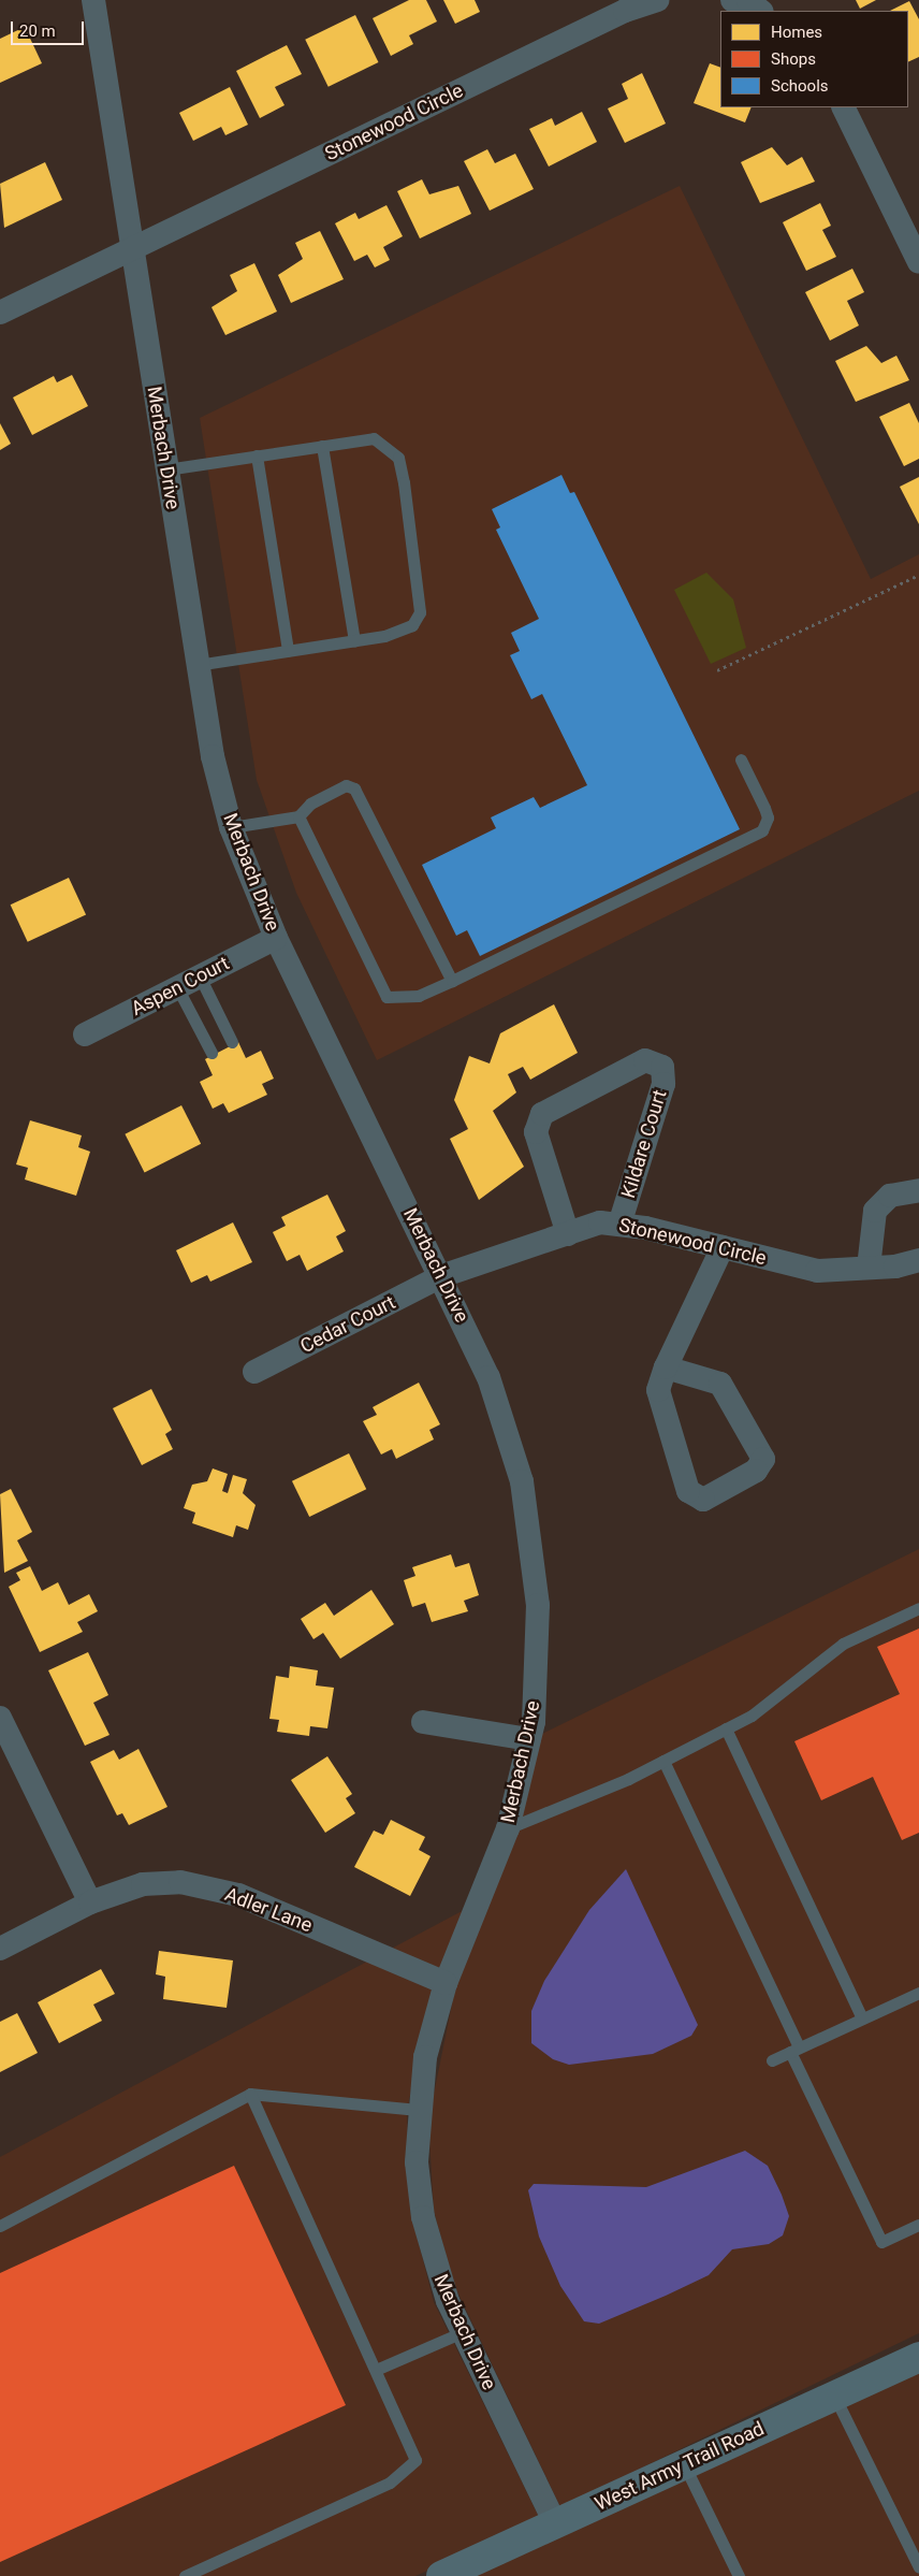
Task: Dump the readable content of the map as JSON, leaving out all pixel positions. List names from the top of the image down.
{
  "streets": {
    "main road": ["West Army Trail Road"],
    "street": [
      "Stonewood Circle",
      "Merbach Drive",
      "Aspen Court",
      "Kildare Court",
      "Cedar Court",
      "Adler Lane"
    ]
  },
  "crossings": [
    ["Stonewood Circle", "Merbach Drive"],
    ["Stonewood Circle", "Kildare Court"],
    ["Stonewood Circle", "Cedar Court"],
    ["Merbach Drive", "Aspen Court"],
    ["Merbach Drive", "Cedar Court"],
    ["Merbach Drive", "Adler Lane"],
    ["Merbach Drive", "West Army Trail Road"]
  ],
  "legend": ["Homes", "Shops", "Schools"],
  "scale_bar": "20 m"
}
